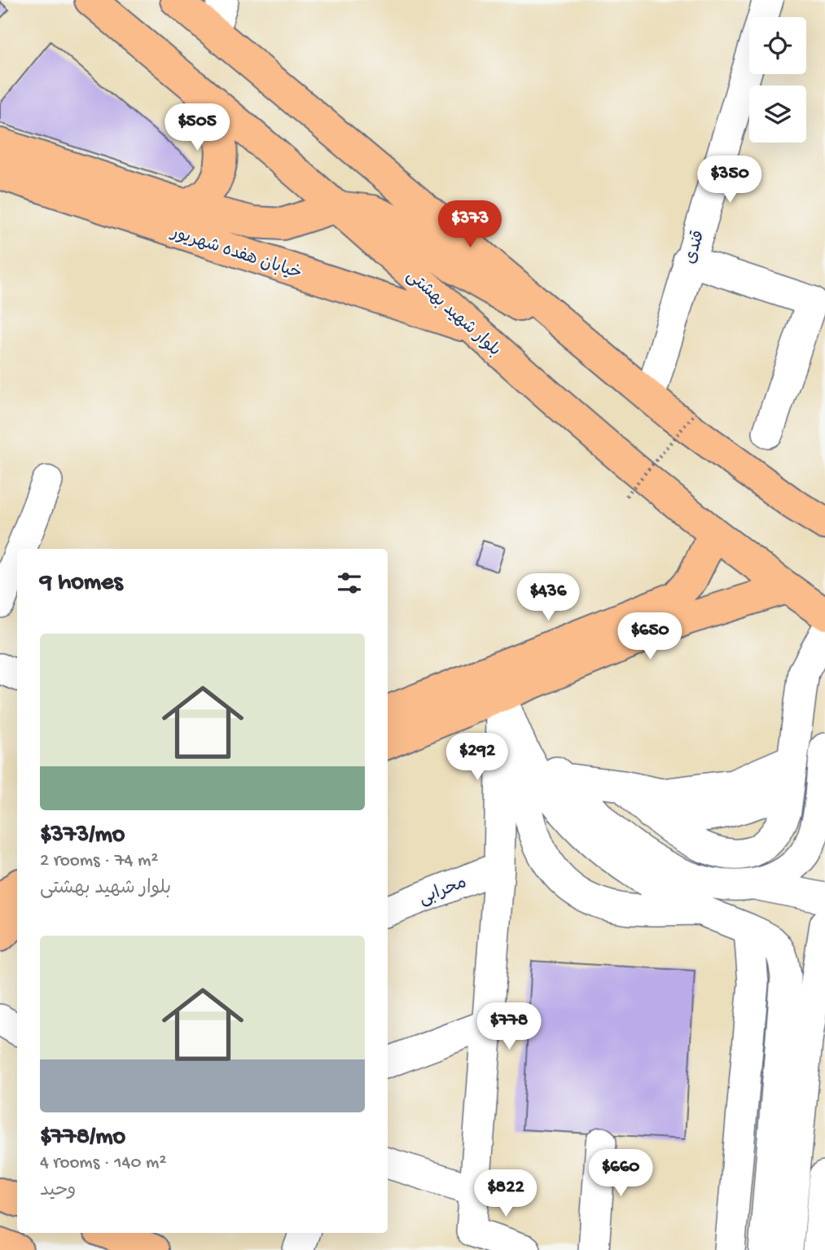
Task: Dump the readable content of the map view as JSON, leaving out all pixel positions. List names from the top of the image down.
{
  "streets": {
    "main road": ["خیابان هفده شهریور", "بلوار شهید بهشتی"],
    "street": ["قندی", "محرابی"]
  },
  "crossings": [
    ["خیابان هفده شهریور", "بلوار شهید بهشتی"]
  ],
  "page": {
    "price": [
      "$505",
      "$350",
      "$373",
      "$436",
      "$650",
      "$292",
      "$778",
      "$660",
      "$822"
    ],
    "heading": "9 homes",
    "list": [
      {
        "name": "$373/mo",
        "note": "2 rooms · 74 m² · بلوار شهید بهشتی"
      },
      {
        "name": "$778/mo",
        "note": "4 rooms · 140 m² · وحید"
      }
    ]
  }
}
